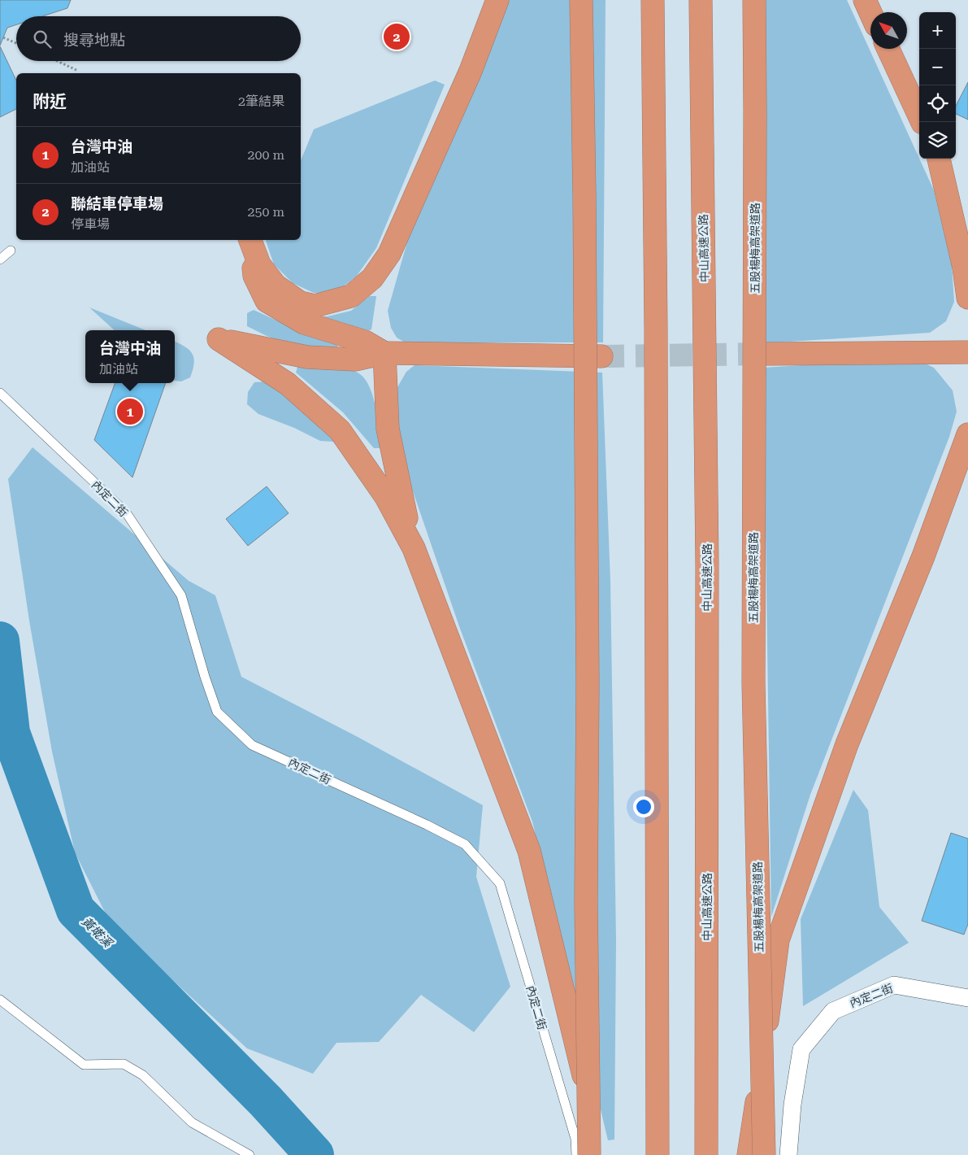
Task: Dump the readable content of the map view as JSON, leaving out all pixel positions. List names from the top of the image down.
{
  "streets": {
    "highway": ["中山高速公路", "五股楊梅高架道路"],
    "street": ["內定二街"]
  },
  "water": ["黃墘溪"],
  "north": "top left",
  "page": {
    "map_buttons": ["+", "−"],
    "search": "搜尋地點",
    "pins": ["2", "1"],
    "heading": ["附近", "2筆結果"],
    "list": [
      {
        "mark": "1",
        "name": "台灣中油",
        "note": "加油站",
        "value": "200 m"
      },
      {
        "mark": "2",
        "name": "聯結車停車場",
        "note": "停車場",
        "value": "250 m"
      }
    ],
    "popup": ["台灣中油", "加油站"]
  }
}
